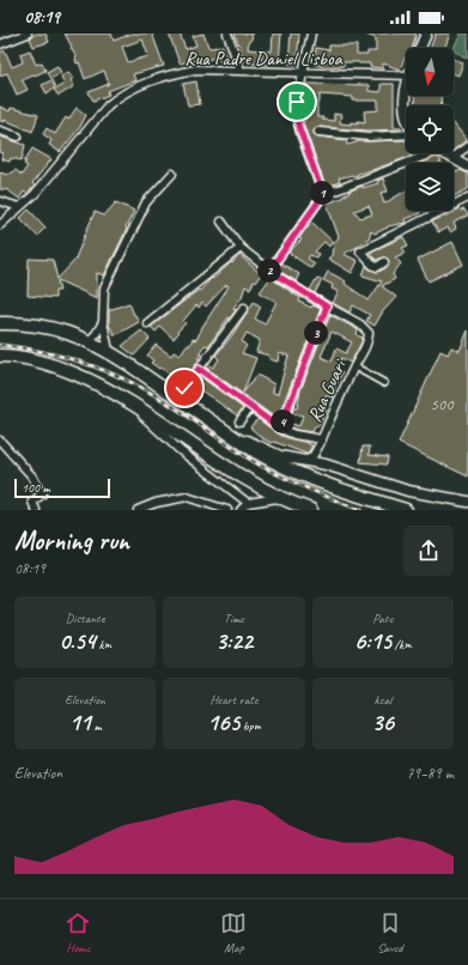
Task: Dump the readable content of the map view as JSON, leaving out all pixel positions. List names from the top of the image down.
{
  "streets": {
    "street": ["Rua Padre Daniel Lisboa", "Rua Guari"]
  },
  "house_numbers": ["500"],
  "scale_bar": "100 m",
  "north": "bottom",
  "page": {
    "status": "08:19",
    "pins": [
      "1",
      "2",
      "3",
      "4"
    ],
    "scale": "100 m",
    "heading": ["Morning run", "08:19"],
    "stats": [
      ["Distance", "0.54 km"],
      ["Time", "3:22"],
      ["Pace", "6:15 /km"],
      ["Elevation", "11 m"],
      ["Heart rate", "165 bpm"],
      ["kcal", "36"]
    ],
    "chart": ["Elevation", "79–89 m"],
    "tabs": ["Home", "Map", "Saved"]
  }
}
